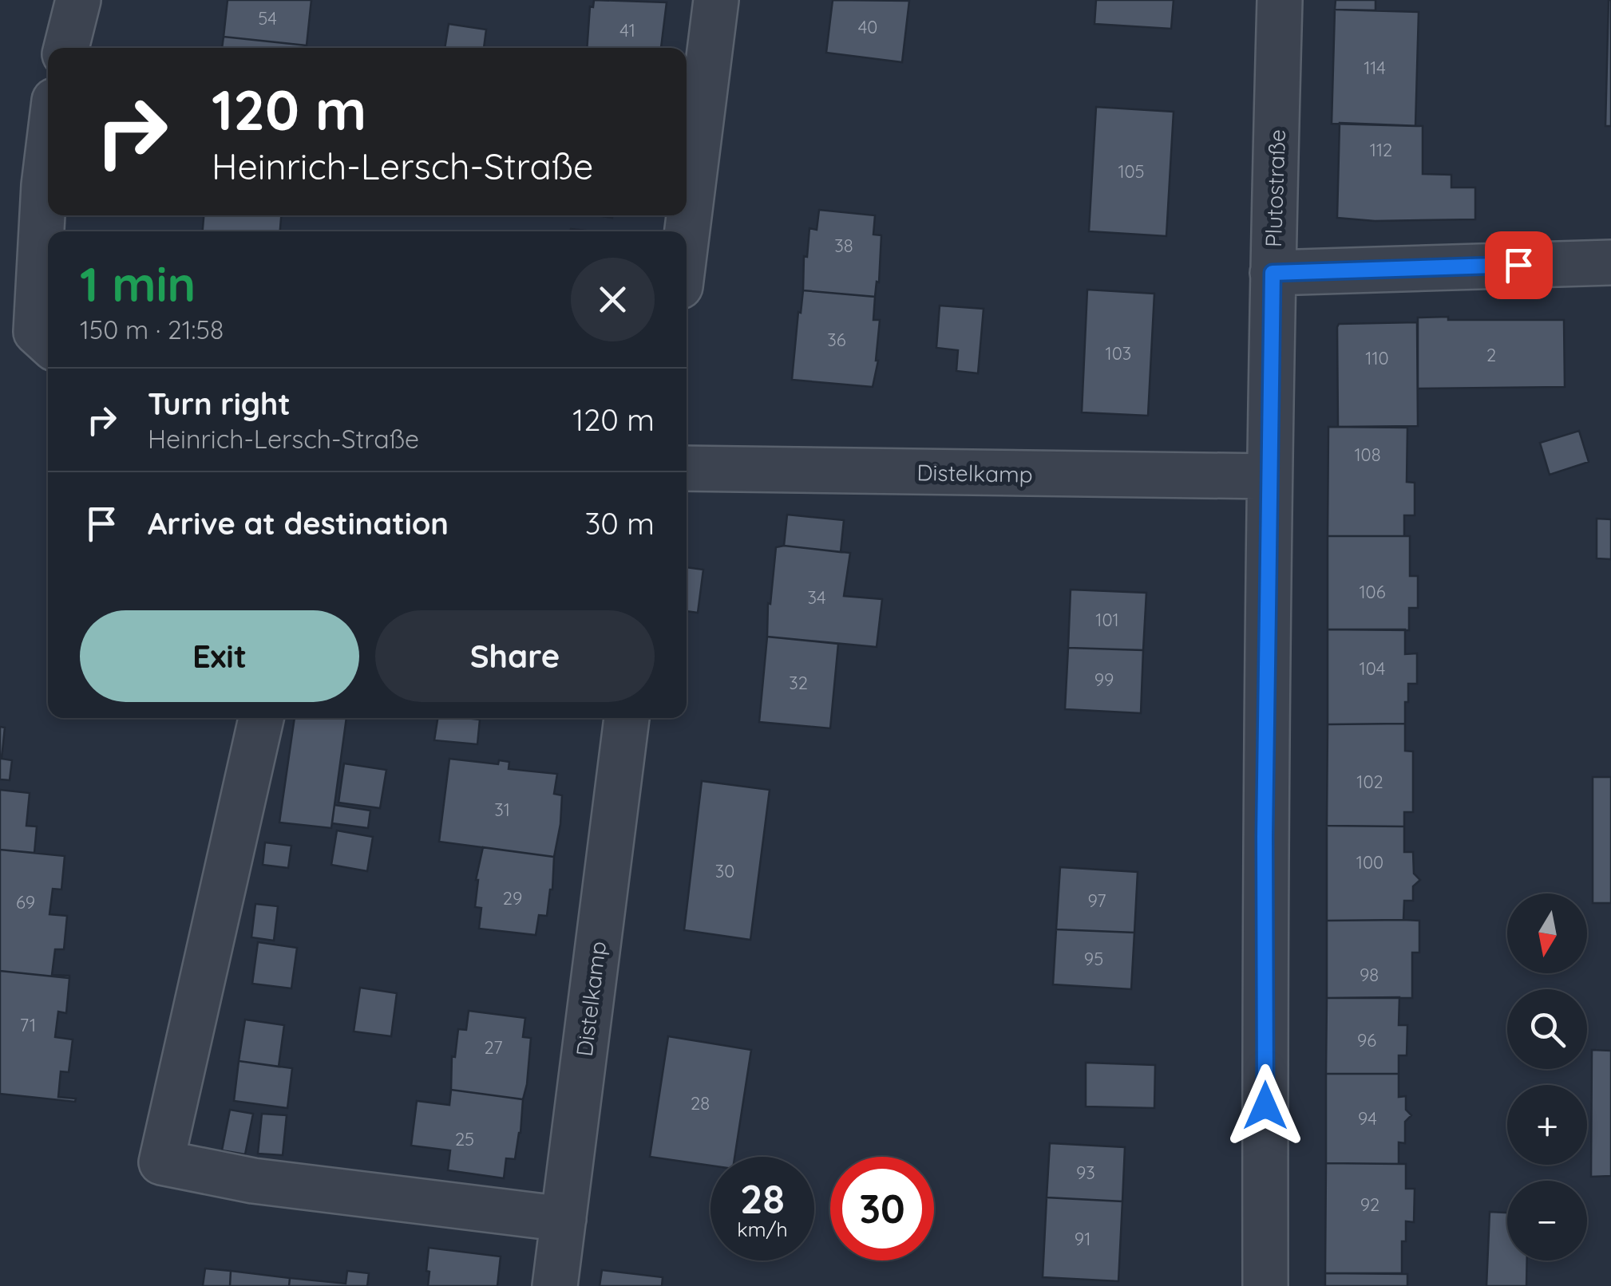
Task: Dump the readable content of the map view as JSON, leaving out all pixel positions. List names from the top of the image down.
{
  "streets": {
    "street": ["Plutostraße", "Distelkamp"]
  },
  "crossings": [
    ["Plutostraße", "Distelkamp"]
  ],
  "house_numbers": [
    "54",
    "40",
    "41",
    "114",
    "112",
    "105",
    "38",
    "36",
    "103",
    "2",
    "110",
    "108",
    "106",
    "34",
    "101",
    "104",
    "99",
    "32",
    "102",
    "31",
    "100",
    "30",
    "29",
    "97",
    "69",
    "95",
    "98",
    "71",
    "96",
    "27",
    "28",
    "94",
    "25",
    "93",
    "92",
    "91"
  ],
  "north": "bottom",
  "page": {
    "turn": ["120 m", "Heinrich-Lersch-Straße"],
    "heading": ["1 min", "150 m · 21:58"],
    "list": [
      {
        "name": "Turn right",
        "note": "Heinrich-Lersch-Straße",
        "value": "120 m"
      },
      {
        "name": "Arrive at destination",
        "value": "30 m"
      }
    ],
    "buttons": ["Exit", "Share"],
    "map_buttons": ["+", "−"],
    "speed": "28 km/h",
    "limit": "30"
  }
}
